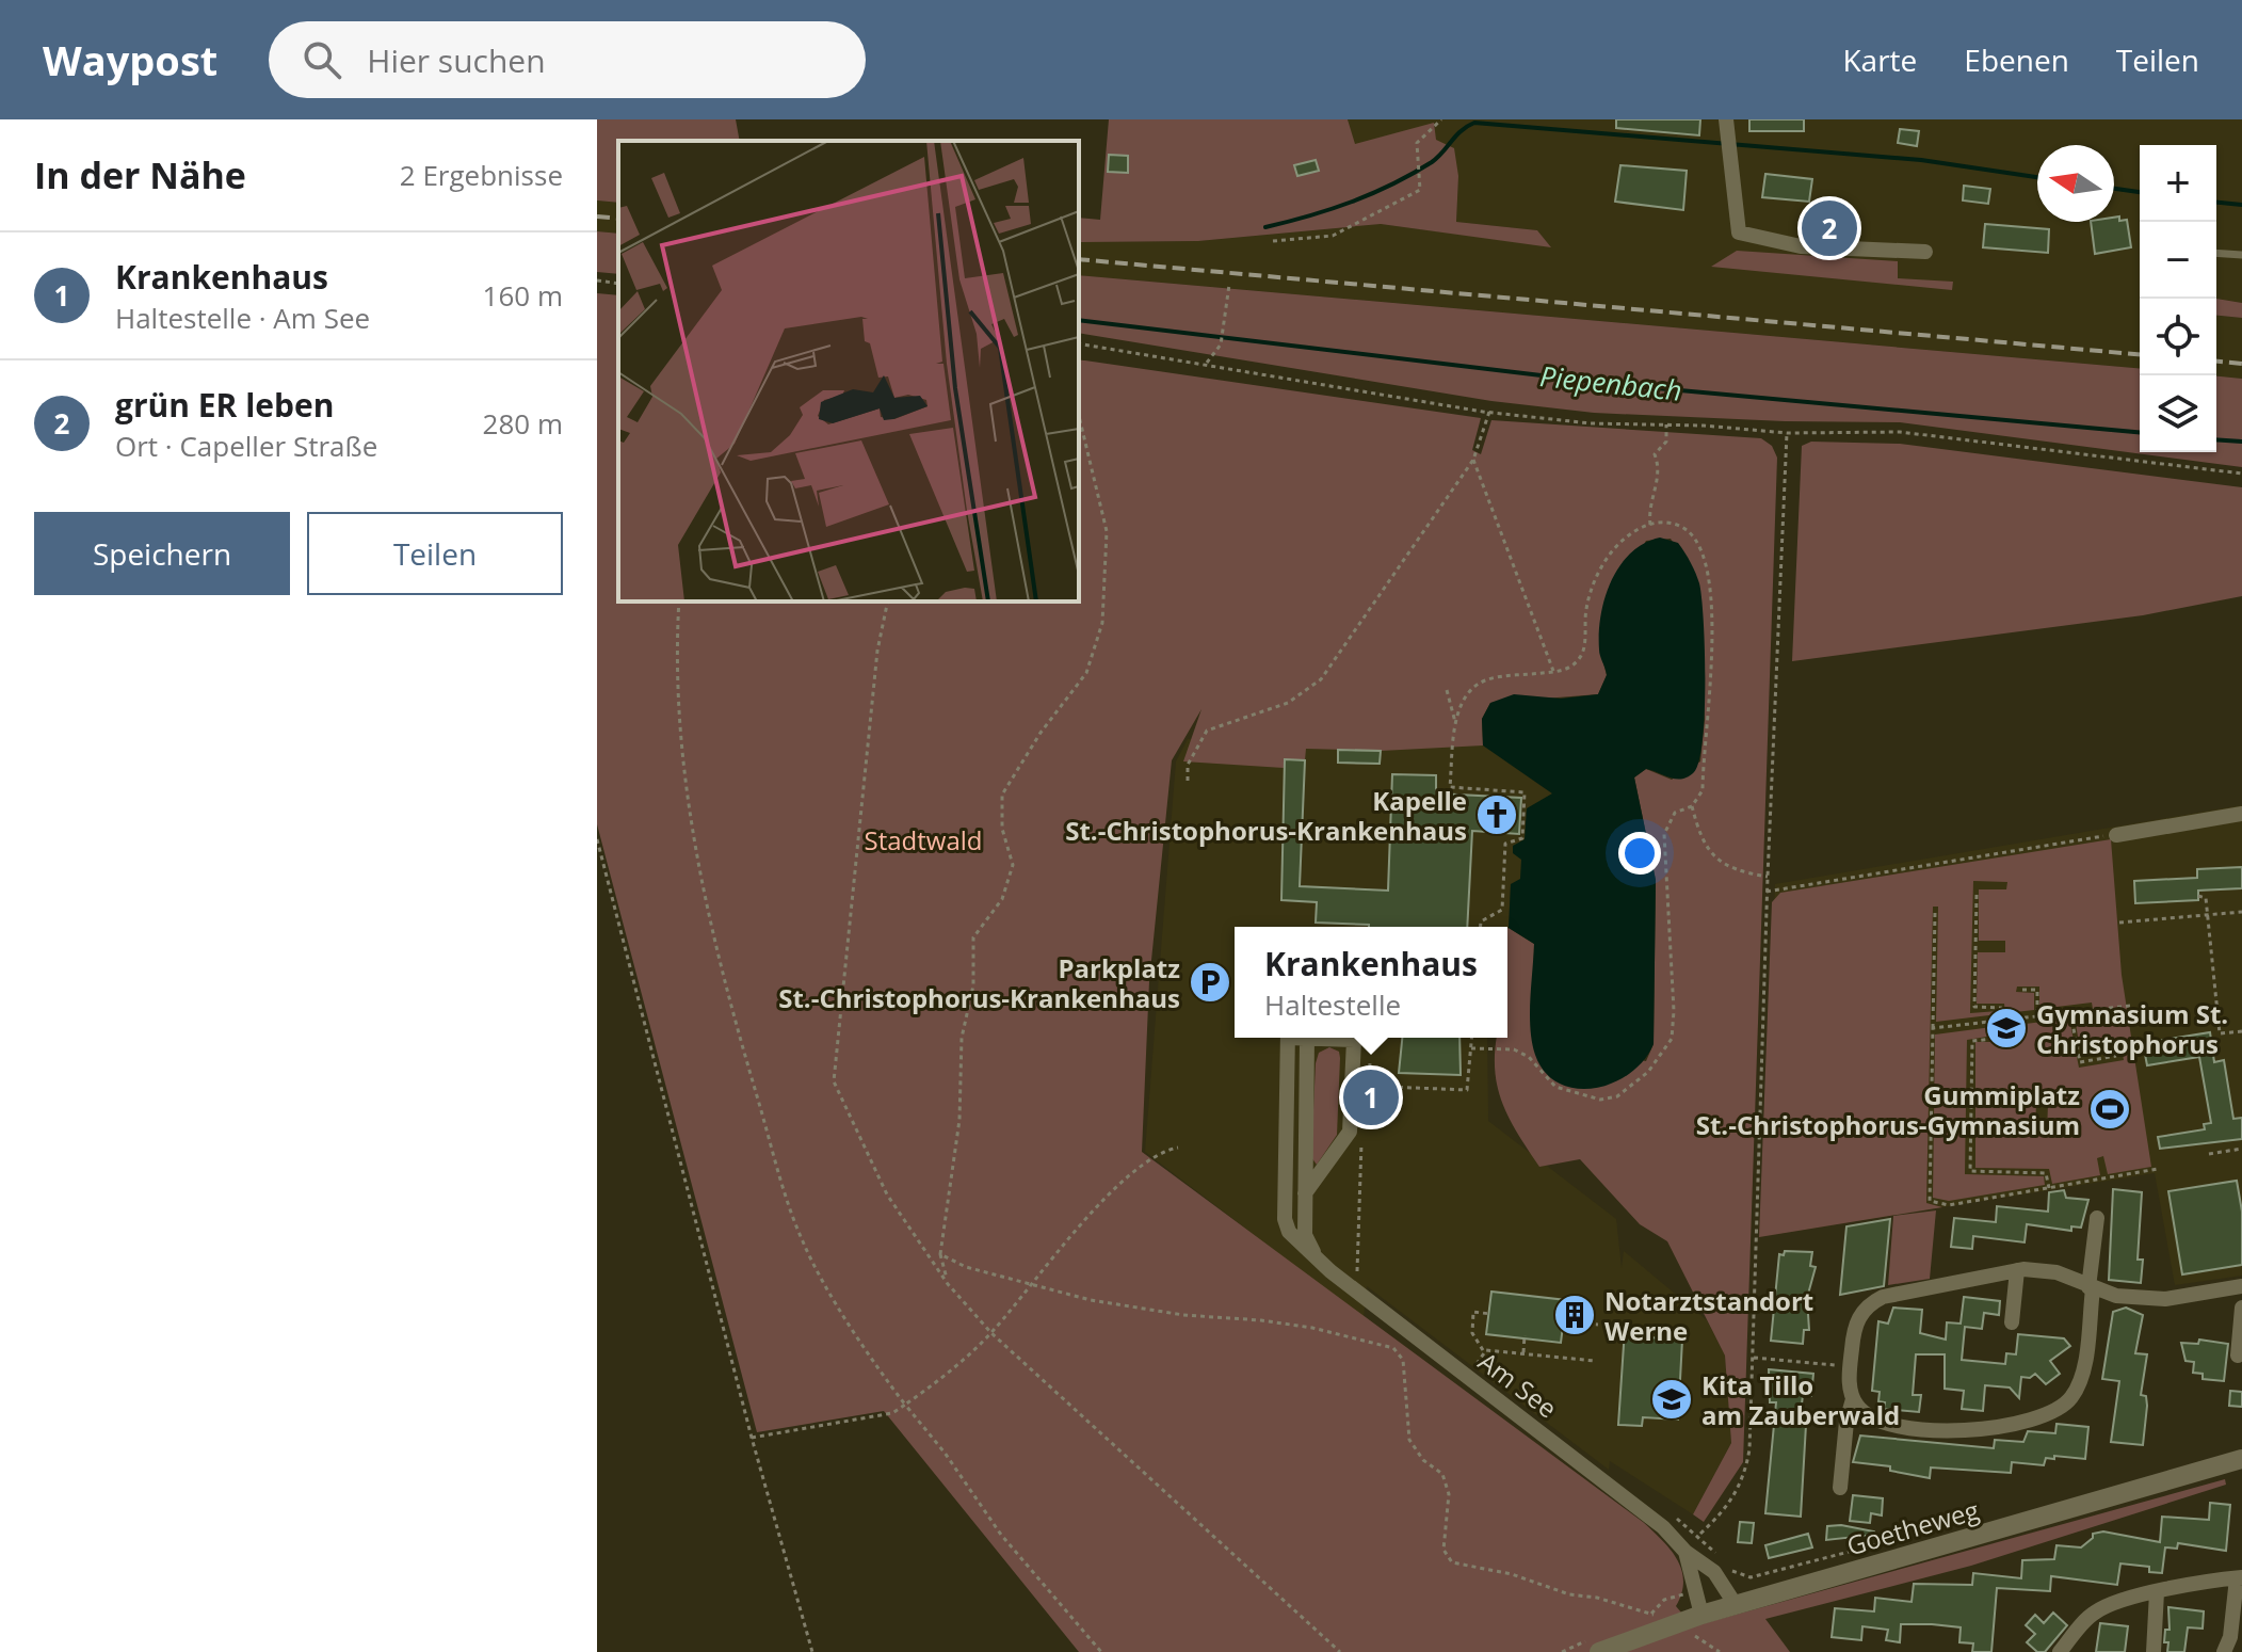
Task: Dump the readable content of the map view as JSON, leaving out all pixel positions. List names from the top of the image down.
{
  "streets": {
    "street": ["Am See", "Goetheweg"]
  },
  "crossings": [
    ["Am See", "Goetheweg"]
  ],
  "water": ["Piepenbach"],
  "parks": ["Stadtwald"],
  "places": {
    "church": ["Kapelle St.-Christophorus-Krankenhaus"],
    "parking": ["Parkplatz St.-Christophorus-Krankenhaus"],
    "school or university": ["Gymnasium St. Christophorus", "Kita Tillo am Zauberwald"],
    "sports": ["Gummiplatz St.-Christophorus-Gymnasium"],
    "building": ["Notarztstandort Werne"]
  },
  "north": "left",
  "page": {
    "header": "Waypost",
    "search": "Hier suchen",
    "nav": ["Karte", "Ebenen", "Teilen"],
    "heading": ["In der Nähe", "2 Ergebnisse"],
    "map_buttons": ["+", "−"],
    "pins": ["2", "1"],
    "list": [
      {
        "mark": "1",
        "name": "Krankenhaus",
        "note": "Haltestelle · Am See",
        "value": "160 m"
      },
      {
        "mark": "2",
        "name": "grün ER leben",
        "note": "Ort · Capeller Straße",
        "value": "280 m"
      }
    ],
    "buttons": ["Speichern", "Teilen"],
    "popup": ["Krankenhaus", "Haltestelle"]
  }
}
